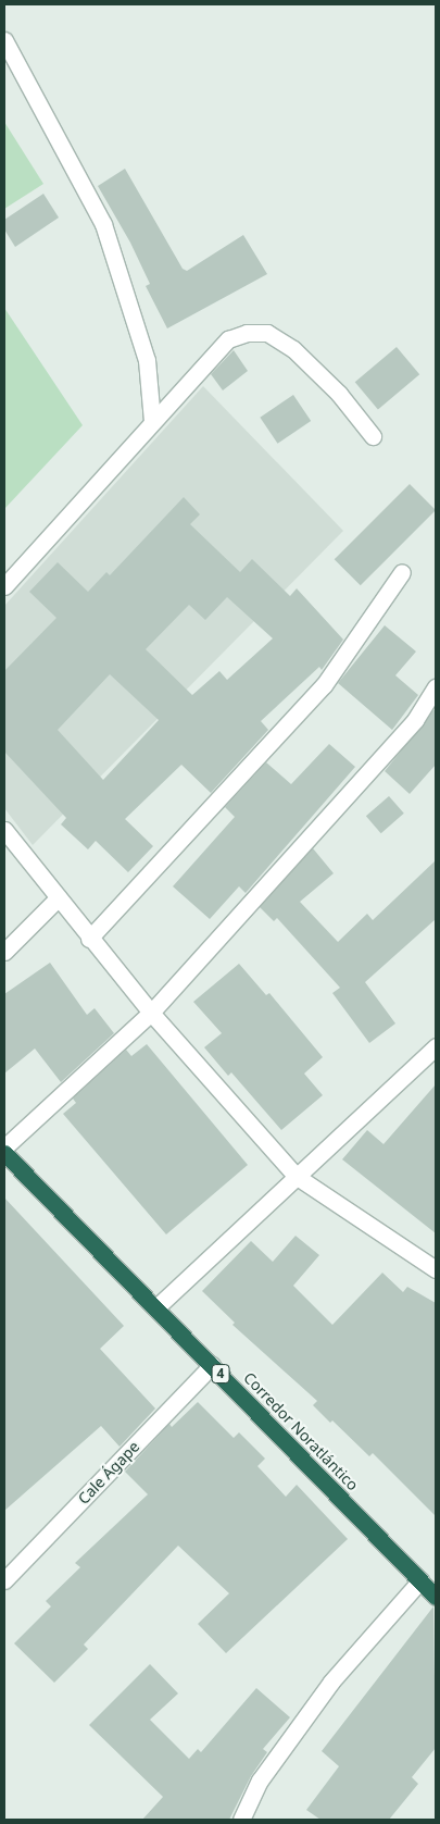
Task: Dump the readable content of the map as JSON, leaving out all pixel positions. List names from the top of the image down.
{
  "streets": {
    "highway": ["4", "Corredor Noratlántico"],
    "street": ["Cale Ágape"]
  },
  "crossings": [
    ["Corredor Noratlántico", "Cale Ágape"]
  ]
}
